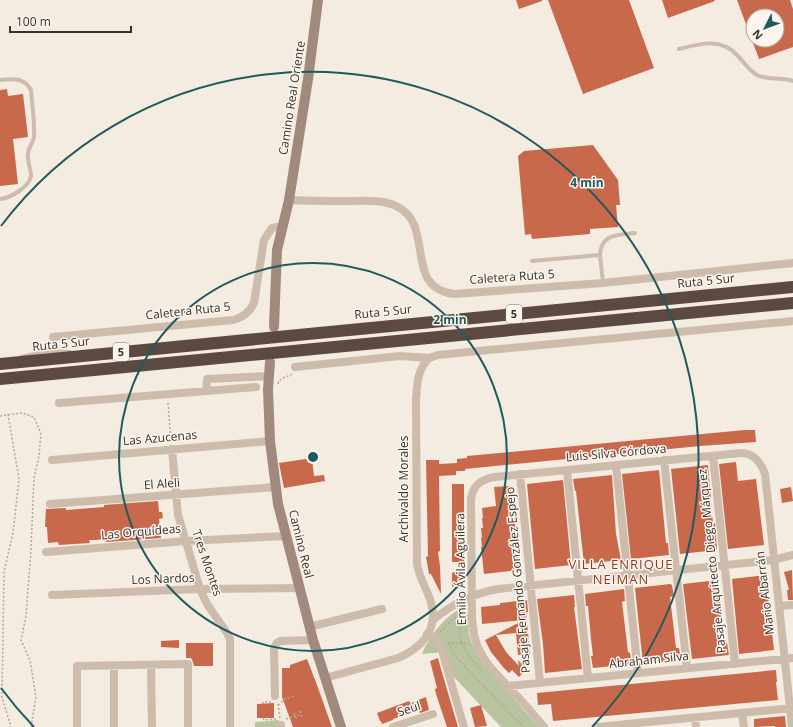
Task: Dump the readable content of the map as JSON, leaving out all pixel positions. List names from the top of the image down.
{
  "streets": {
    "highway": ["Ruta 5 Sur", "5"],
    "street": [
      "Camino Real Oriente",
      "Caletera Ruta 5",
      "Las Azucenas",
      "Luis Silva Córdova",
      "El Aleli",
      "Archivaldo Morales",
      "Las Orquídeas",
      "Camino Real",
      "Pasaje Arquitecto Diego Márquez",
      "Tres Montes",
      "Emilio Ávila Aguilera",
      "Los Nardos",
      "Pasaje Fernando González Espejo",
      "Mario Albarrán",
      "Abraham Silva",
      "Seúl"
    ]
  },
  "crossings": [
    ["Camino Real Oriente", "Caletera Ruta 5"],
    ["Las Azucenas", "Camino Real"],
    ["Las Azucenas", "Tres Montes"],
    ["Luis Silva Córdova", "Pasaje Arquitecto Diego Márquez"],
    ["Luis Silva Córdova", "Emilio Ávila Aguilera"],
    ["Luis Silva Córdova", "Pasaje Fernando González Espejo"],
    ["Luis Silva Córdova", "Mario Albarrán"],
    ["El Aleli", "Camino Real"],
    ["El Aleli", "Tres Montes"],
    ["Las Orquídeas", "Camino Real"],
    ["Las Orquídeas", "Tres Montes"],
    ["Camino Real", "Los Nardos"],
    ["Pasaje Arquitecto Diego Márquez", "Abraham Silva"],
    ["Tres Montes", "Los Nardos"],
    ["Emilio Ávila Aguilera", "Abraham Silva"],
    ["Pasaje Fernando González Espejo", "Abraham Silva"],
    ["Mario Albarrán", "Abraham Silva"]
  ],
  "districts": ["VILLA ENRIQUE NEIMAN"],
  "scale_bar": "100 m",
  "north": "bottom left",
  "rings": ["4 min", "2 min"]
}
